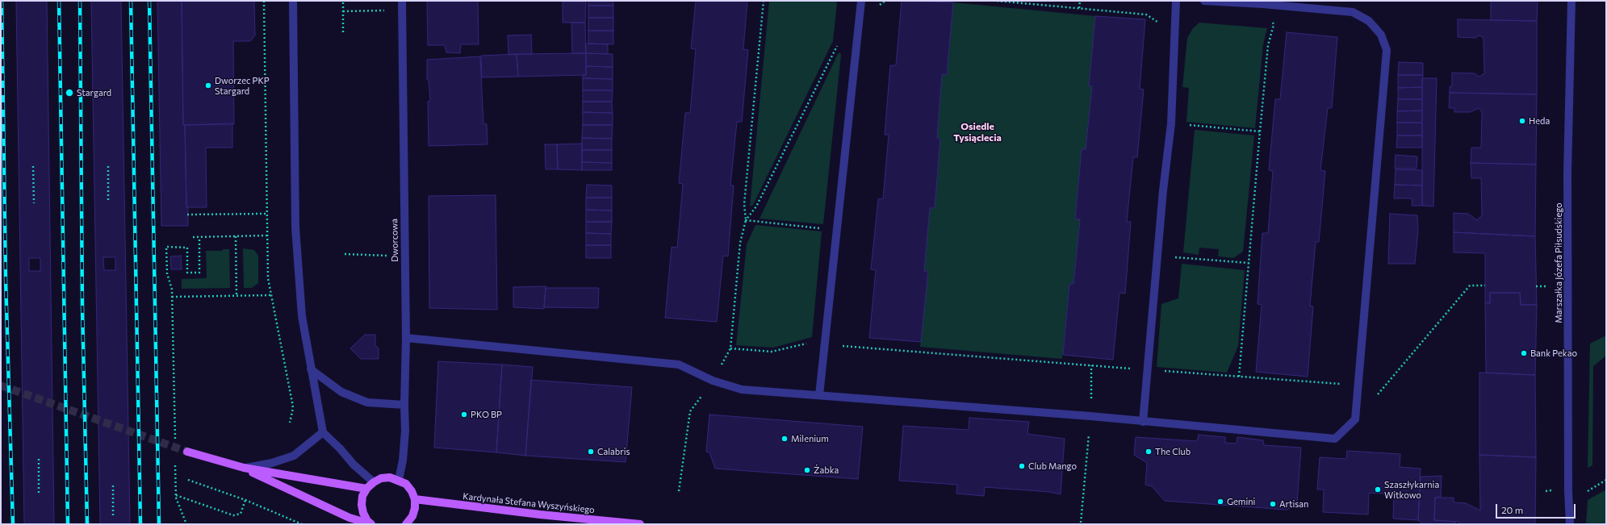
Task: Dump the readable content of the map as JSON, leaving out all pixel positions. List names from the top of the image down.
{
  "streets": {
    "main road": ["Kardynała Stefana Wyszyńskiego"],
    "street": ["Dworcowa", "Marszałka Józefa Piłsudskiego"]
  },
  "districts": ["Osiedle Tysiąclecia"],
  "places": [
    "Dworzec PKP Stargard",
    "Stargard",
    "Heda",
    "Bank Pekao",
    "PKO BP",
    "Milenium",
    "Calabris",
    "The Club",
    "Club Mango",
    "Żabka",
    "Szaszłykarnia Witkowo",
    "Gemini",
    "Artisan"
  ],
  "scale_bar": "20 m"
}
